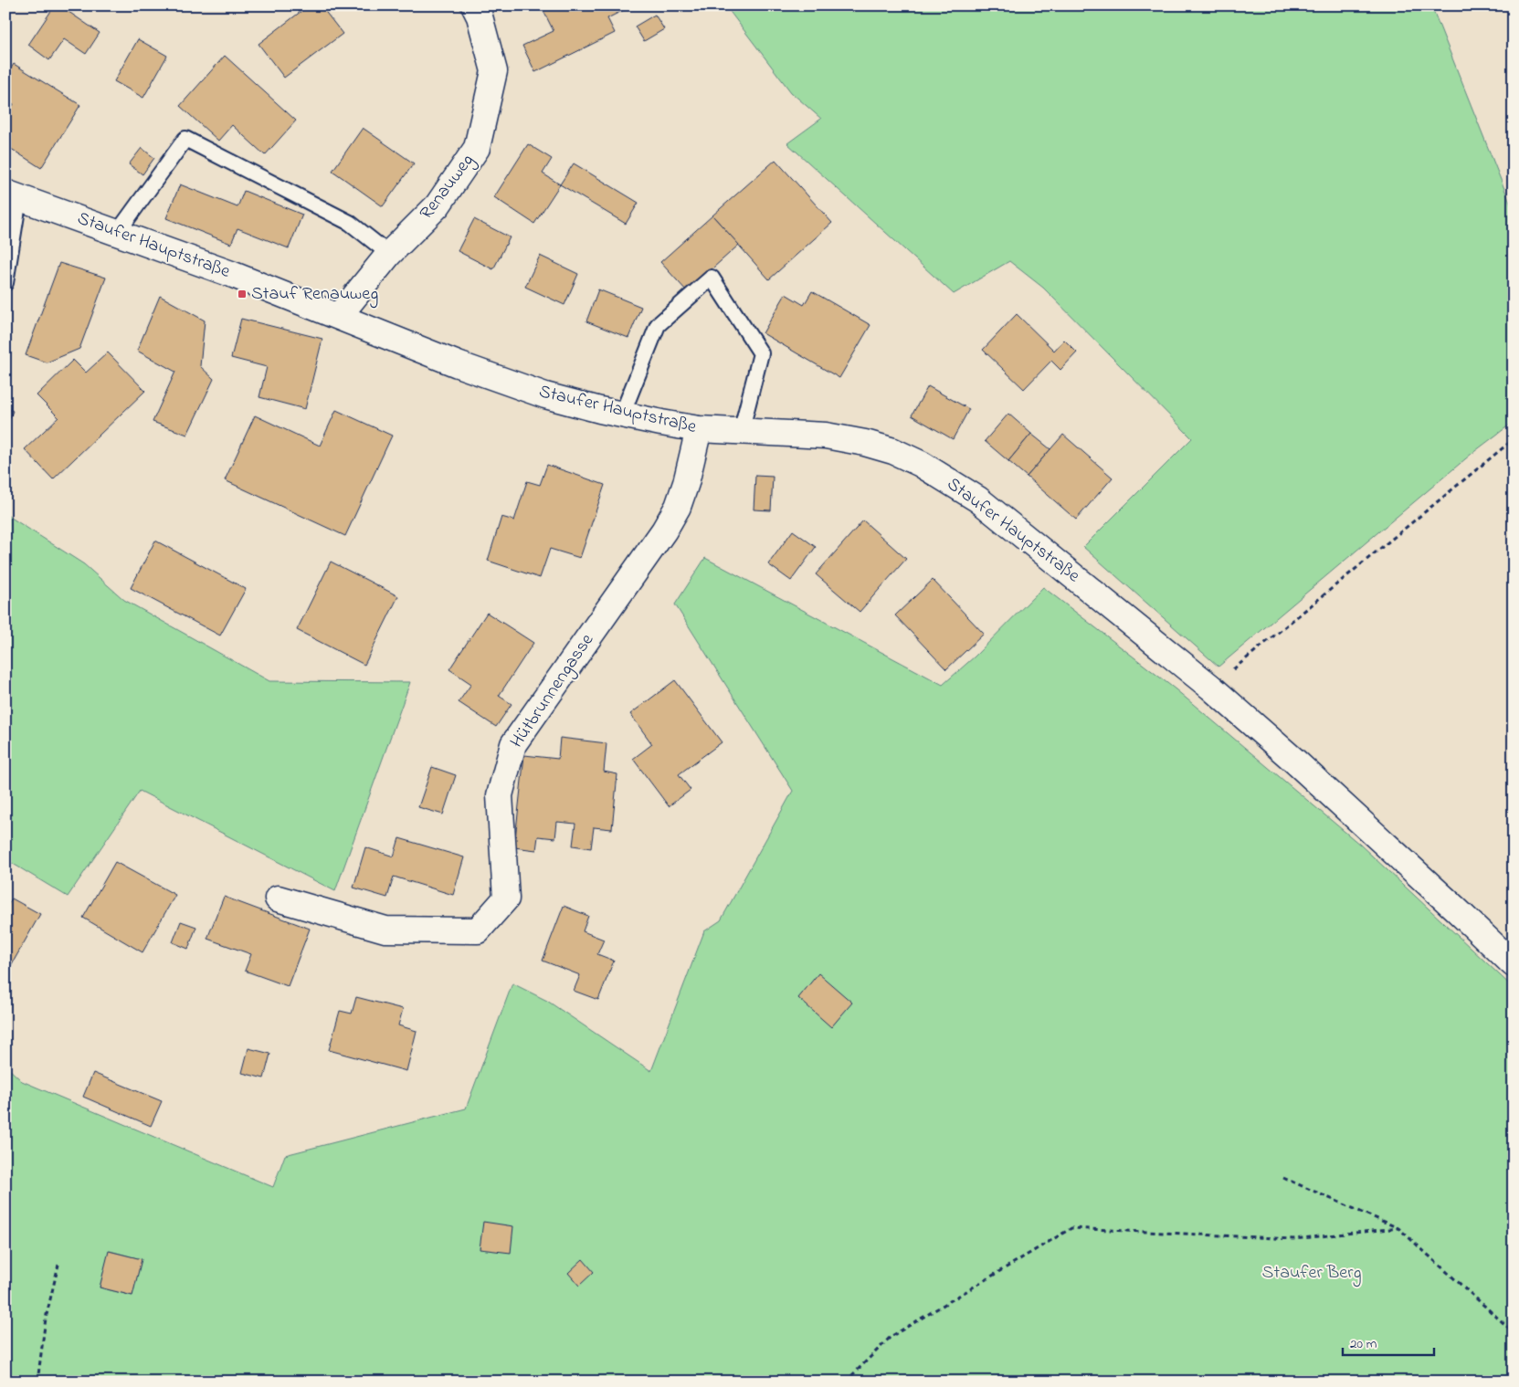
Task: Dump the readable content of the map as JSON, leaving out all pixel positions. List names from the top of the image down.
{
  "streets": {
    "street": ["Renauweg", "Staufer Hauptstraße", "Hütbrunnengasse"]
  },
  "crossings": [
    ["Renauweg", "Staufer Hauptstraße"],
    ["Staufer Hauptstraße", "Hütbrunnengasse"]
  ],
  "parks": ["Staufer Berg"],
  "places": {
    "transit": ["Stauf Renauweg"]
  },
  "scale_bar": "20 m"
}
